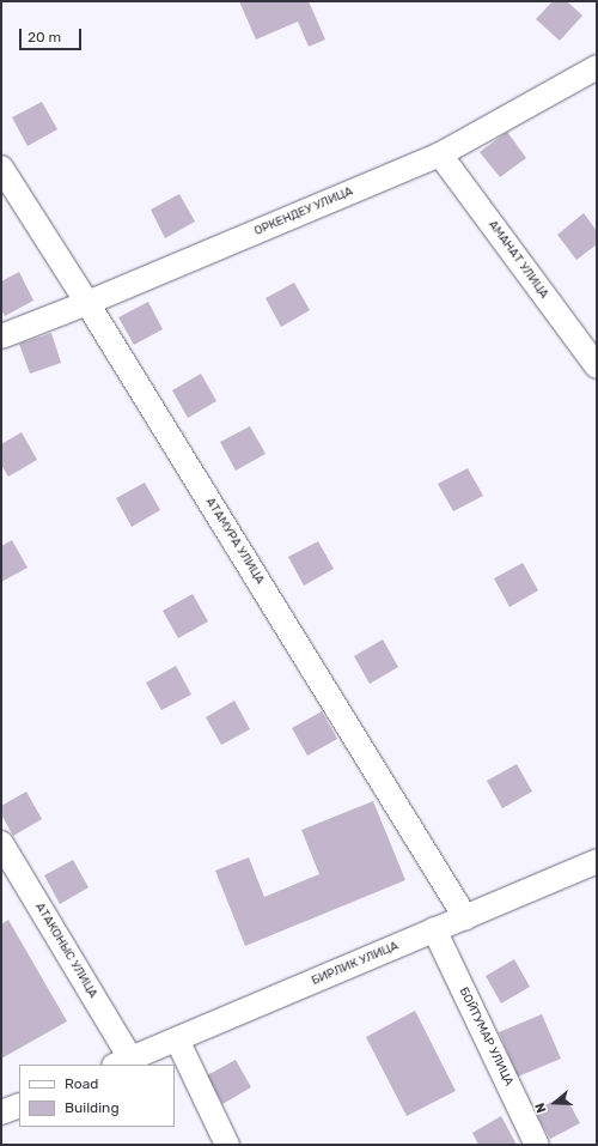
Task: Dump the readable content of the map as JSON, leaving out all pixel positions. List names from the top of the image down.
{
  "streets": {
    "street": [
      "ОРКЕНДЕУ УЛИЦА",
      "АМАНАТ УЛИЦА",
      "АТАМУРА УЛИЦА",
      "АТАКОНЫС УЛИЦА",
      "БИРЛИК УЛИЦА",
      "БОЙТУМАР УЛИЦА"
    ]
  },
  "crossings": [
    ["ОРКЕНДЕУ УЛИЦА", "АМАНАТ УЛИЦА"],
    ["ОРКЕНДЕУ УЛИЦА", "АТАМУРА УЛИЦА"],
    ["АТАМУРА УЛИЦА", "БИРЛИК УЛИЦА"],
    ["АТАКОНЫС УЛИЦА", "БИРЛИК УЛИЦА"],
    ["БИРЛИК УЛИЦА", "БОЙТУМАР УЛИЦА"]
  ],
  "legend": ["Road", "Building"],
  "scale_bar": "20 m",
  "north": "left"
}
